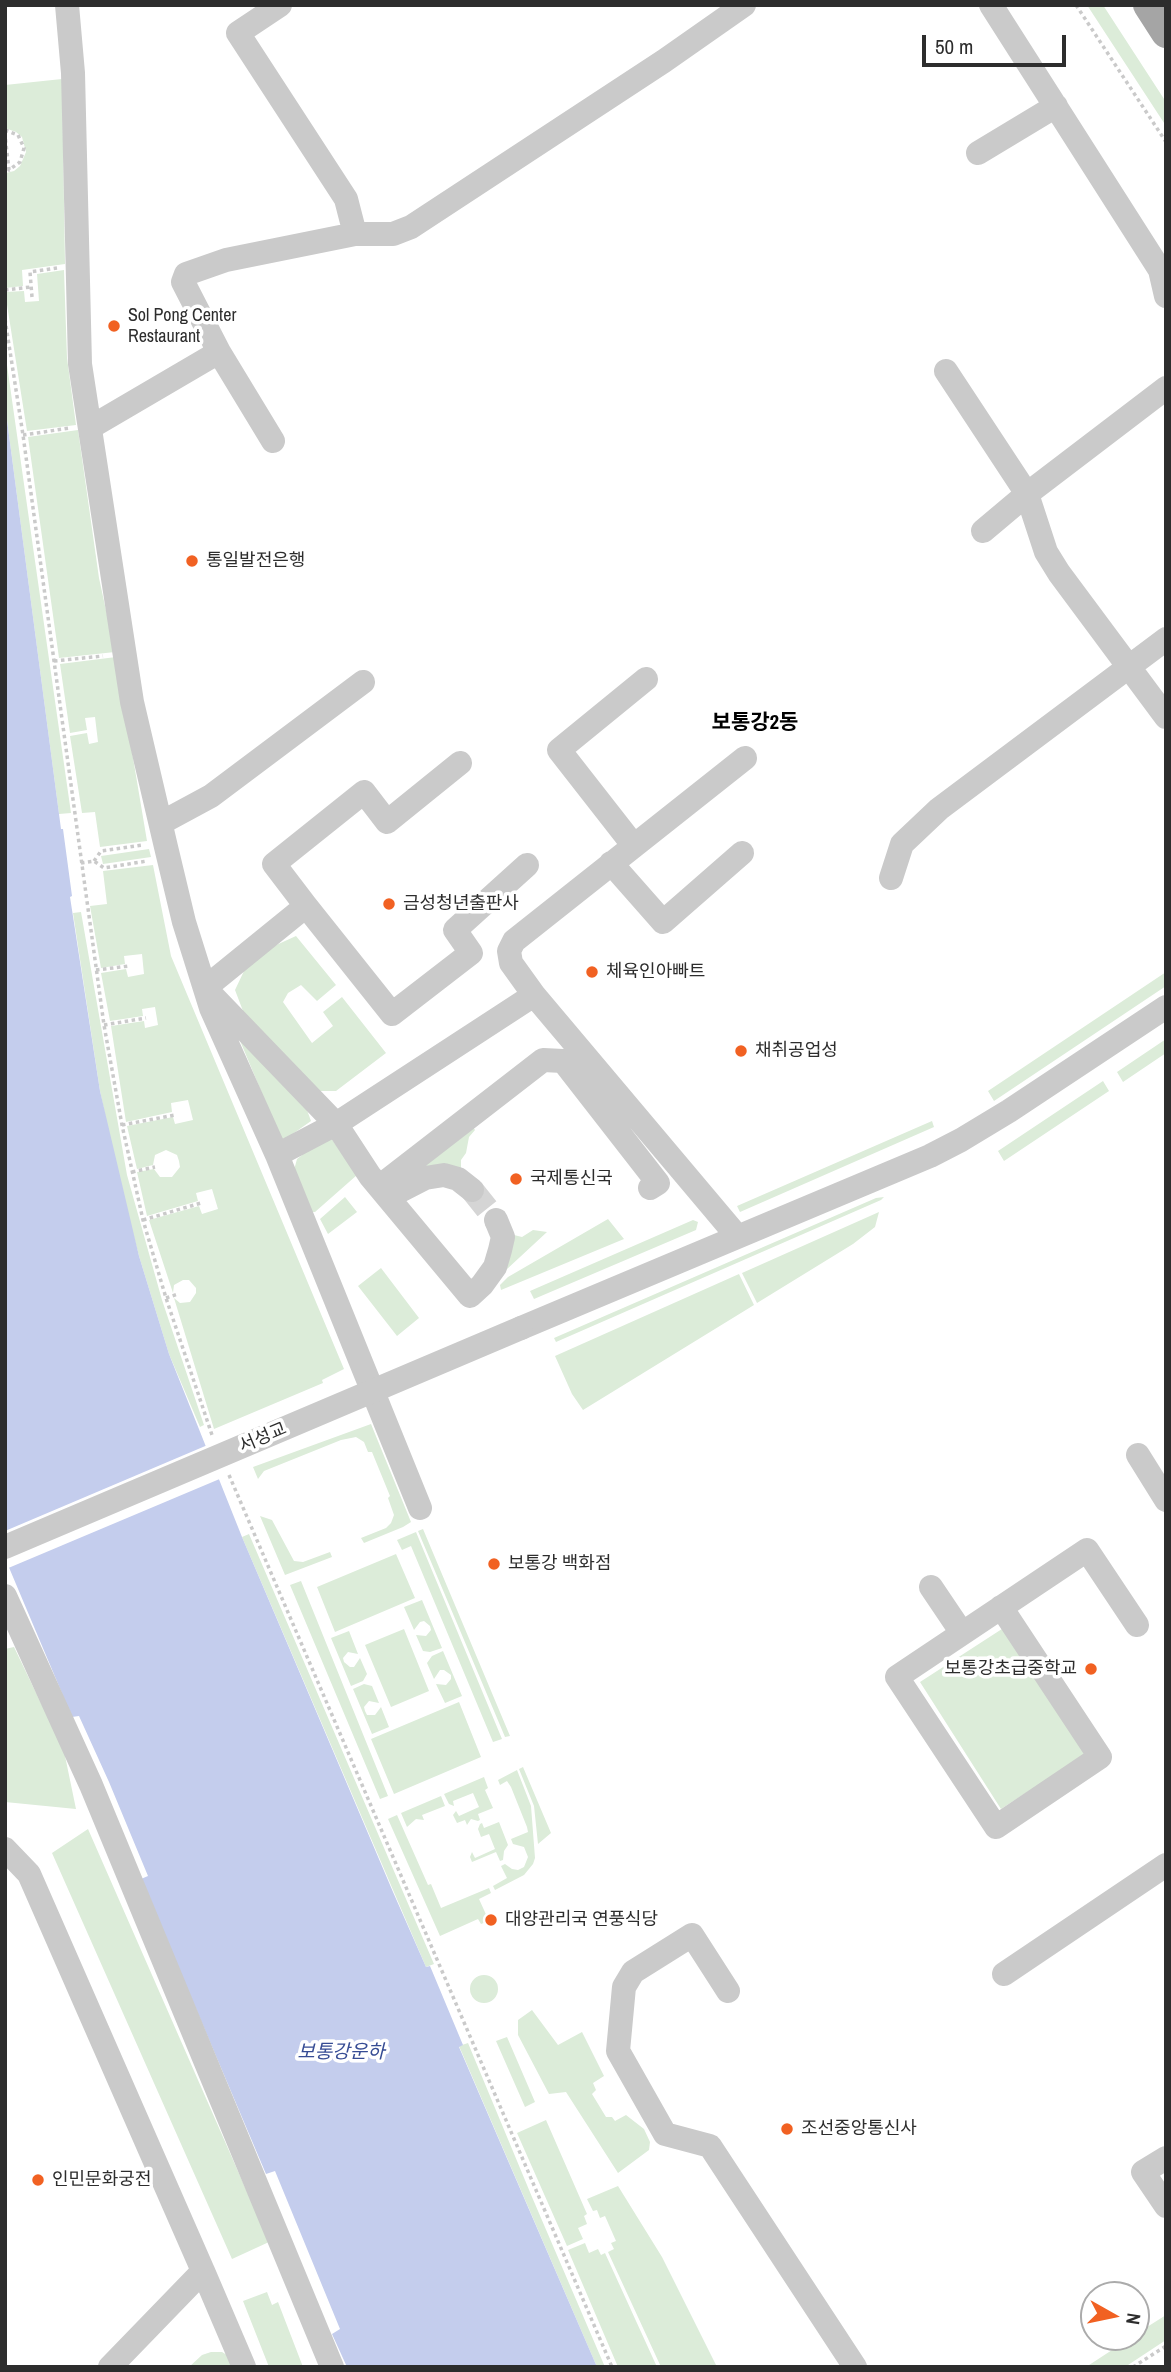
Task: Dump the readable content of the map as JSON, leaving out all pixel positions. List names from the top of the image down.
{
  "streets": {
    "street": ["서성교"]
  },
  "districts": ["보통강2동"],
  "water": ["보통강운하"],
  "places": [
    "Sol Pong Center Restaurant",
    "통일발전은행",
    "금성청년출판사",
    "체육인아빠트",
    "채취공업성",
    "국제통신국",
    "보통강 백화점",
    "보통강초급중학교",
    "대양관리국 연풍식당",
    "조선중앙통신사",
    "인민문화궁전"
  ],
  "scale_bar": "50 m",
  "north": "right"
}
